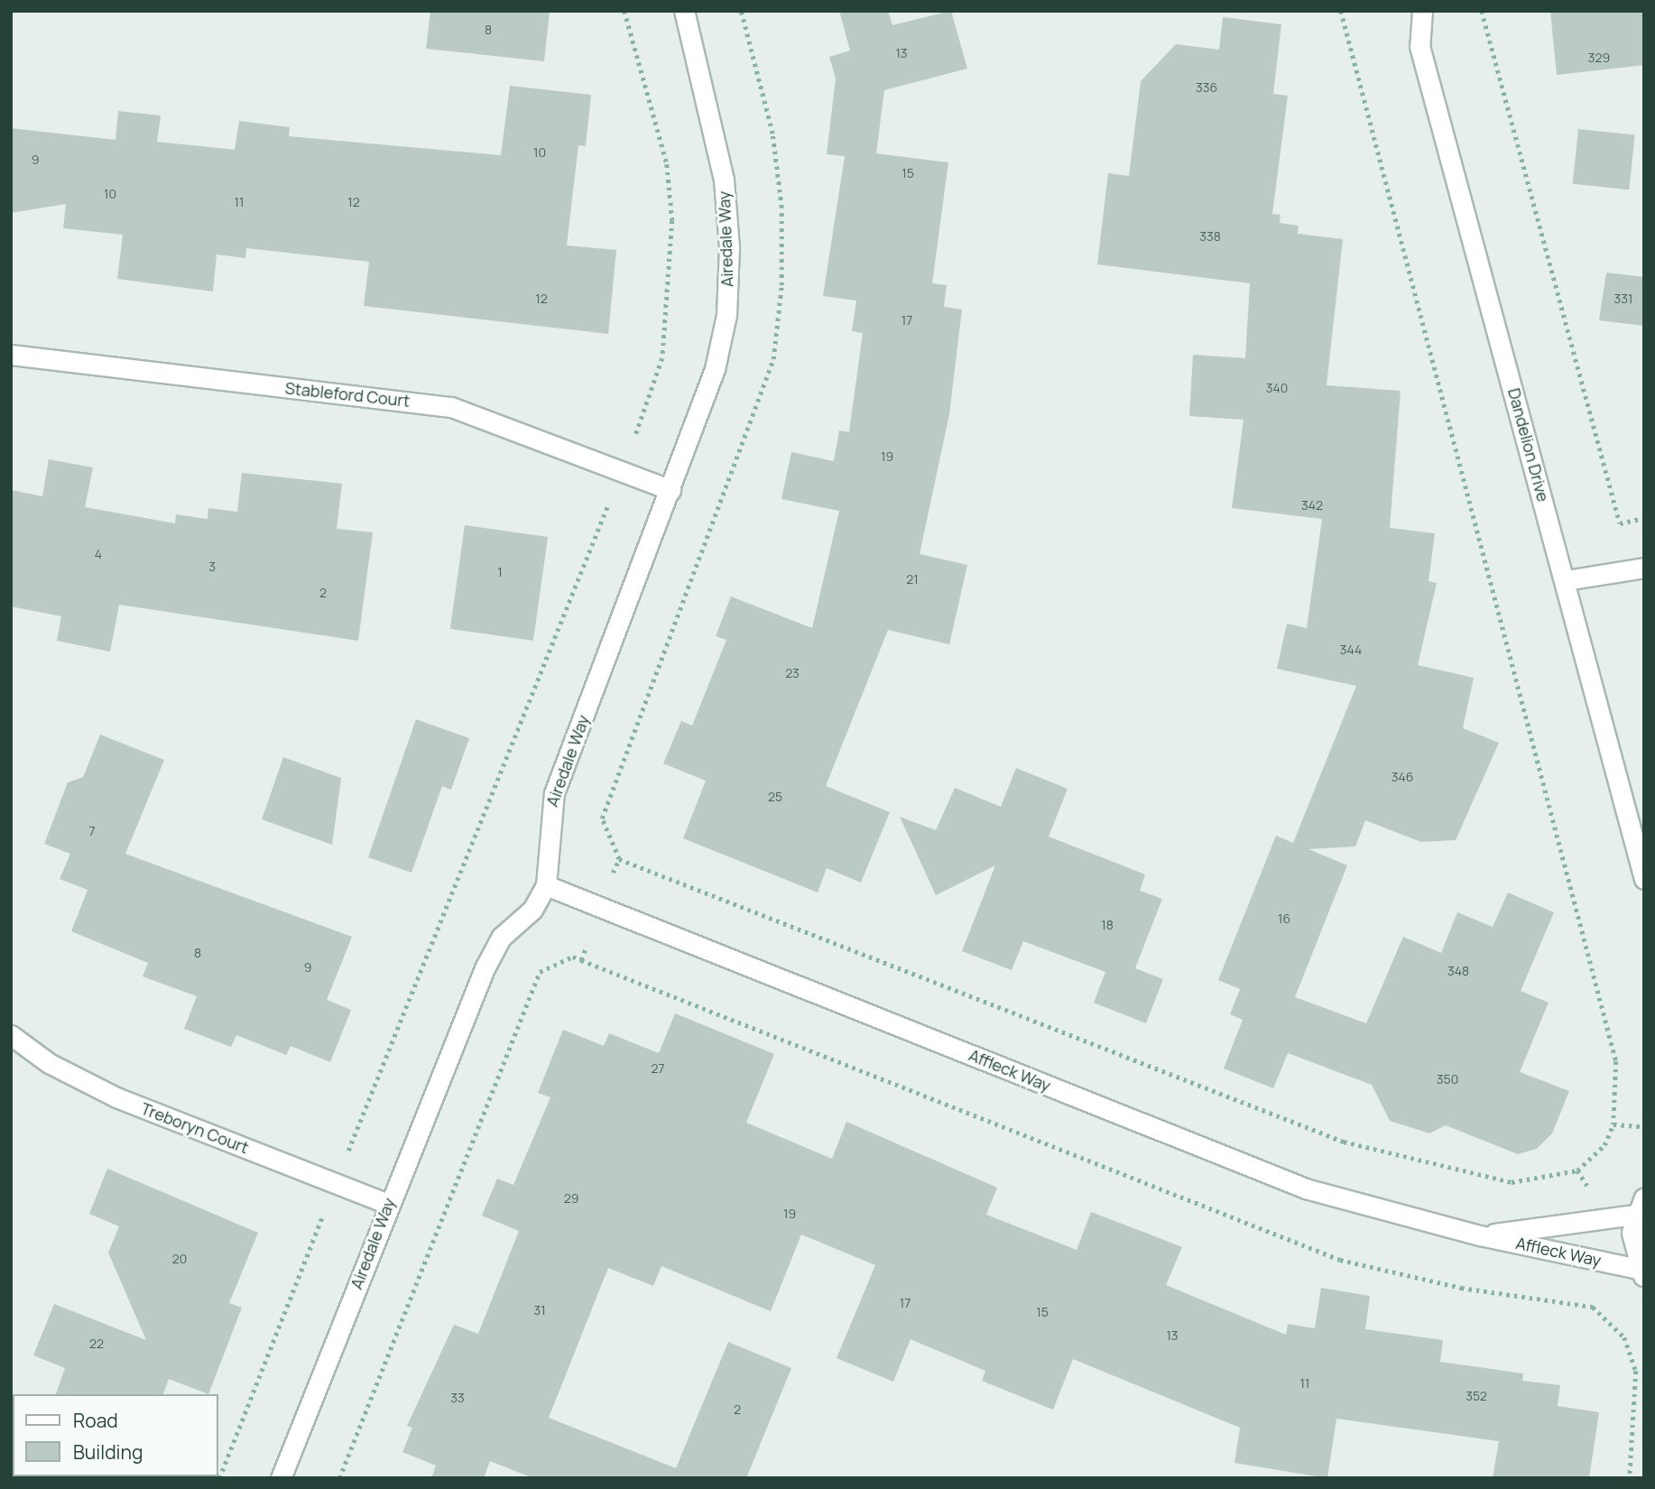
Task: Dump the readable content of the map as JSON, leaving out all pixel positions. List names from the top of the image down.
{
  "streets": {
    "street": [
      "Airedale Way",
      "Stableford Court",
      "Dandelion Drive",
      "Affleck Way",
      "Treboryn Court"
    ]
  },
  "crossings": [
    ["Airedale Way", "Stableford Court"],
    ["Airedale Way", "Affleck Way"],
    ["Airedale Way", "Treboryn Court"]
  ],
  "house_numbers": [
    "8",
    "13",
    "329",
    "336",
    "10",
    "9",
    "15",
    "10",
    "11",
    "12",
    "338",
    "12",
    "331",
    "17",
    "340",
    "19",
    "342",
    "4",
    "3",
    "1",
    "21",
    "2",
    "344",
    "23",
    "346",
    "25",
    "7",
    "16",
    "18",
    "8",
    "9",
    "348",
    "27",
    "350",
    "29",
    "19",
    "20",
    "17",
    "31",
    "15",
    "13",
    "22",
    "11",
    "352",
    "33",
    "2"
  ],
  "legend": ["Road", "Building"]
}
